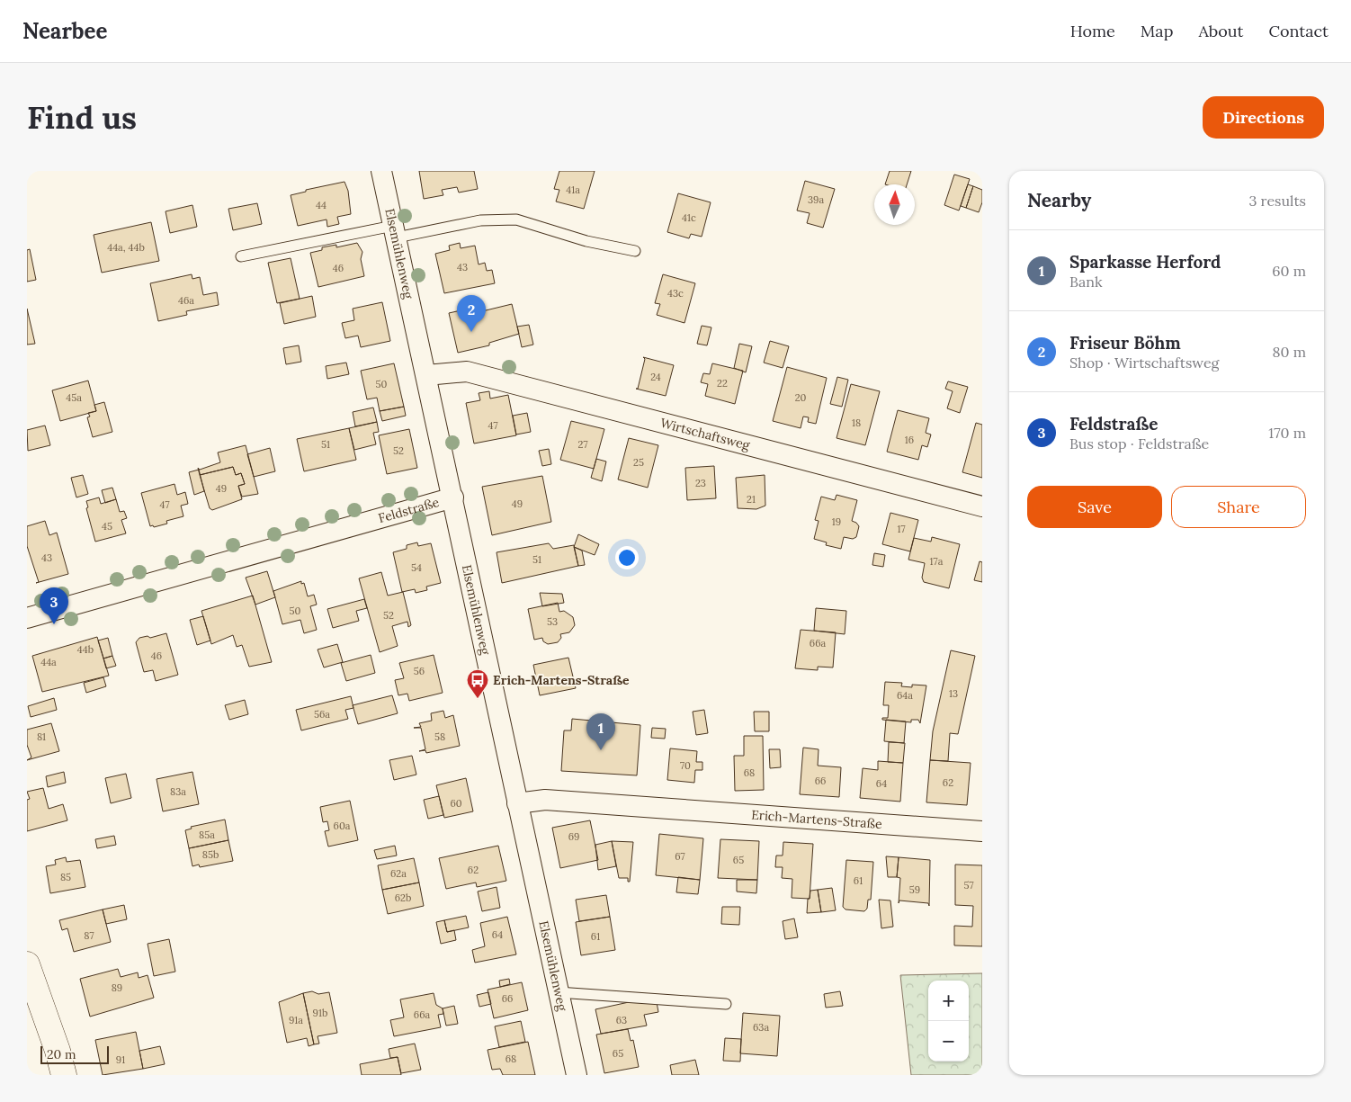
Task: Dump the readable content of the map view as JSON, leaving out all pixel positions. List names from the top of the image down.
{
  "streets": {
    "street": [
      "Elsemühlenweg",
      "Wirtschaftsweg",
      "Feldstraße",
      "Erich-Martens-Straße"
    ]
  },
  "crossings": [
    ["Elsemühlenweg", "Wirtschaftsweg"],
    ["Elsemühlenweg", "Feldstraße"],
    ["Elsemühlenweg", "Erich-Martens-Straße"]
  ],
  "places": {
    "bus stop": ["Erich-Martens-Straße"]
  },
  "house_numbers": [
    "41a",
    "39a",
    "44",
    "41c",
    "44a, 44b",
    "43",
    "46",
    "43c",
    "46a",
    "24",
    "22",
    "50",
    "45a",
    "20",
    "18",
    "47",
    "16",
    "51",
    "27",
    "52",
    "25",
    "23",
    "49",
    "21",
    "49",
    "47",
    "19",
    "45",
    "17",
    "43",
    "51",
    "17a",
    "54",
    "50",
    "52",
    "53",
    "66a",
    "44b",
    "46",
    "44a",
    "56",
    "13",
    "64a",
    "56a",
    "81",
    "58",
    "70",
    "68",
    "66",
    "62",
    "64",
    "83a",
    "60",
    "60a",
    "85a",
    "69",
    "85b",
    "67",
    "65",
    "62",
    "62a",
    "85",
    "61",
    "57",
    "59",
    "62b",
    "64",
    "87",
    "61",
    "89",
    "66",
    "91b",
    "66a",
    "91a",
    "63",
    "63a",
    "65",
    "68",
    "91"
  ],
  "scale_bar": "20 m",
  "north": "top",
  "page": {
    "header": "Nearbee",
    "nav": [
      "Home",
      "Map",
      "About",
      "Contact"
    ],
    "buttons": [
      "Directions",
      ["Save", "Share"]
    ],
    "title": "Find us",
    "heading": ["Nearby", "3 results"],
    "list": [
      {
        "mark": "1",
        "name": "Sparkasse Herford",
        "note": "Bank",
        "value": "60 m"
      },
      {
        "mark": "2",
        "name": "Friseur Böhm",
        "note": "Shop · Wirtschaftsweg",
        "value": "80 m"
      },
      {
        "mark": "3",
        "name": "Feldstraße",
        "note": "Bus stop · Feldstraße",
        "value": "170 m"
      }
    ],
    "pins": ["2", "3", "1"],
    "map_buttons": ["+", "−"],
    "scale": "20 m"
  }
}
